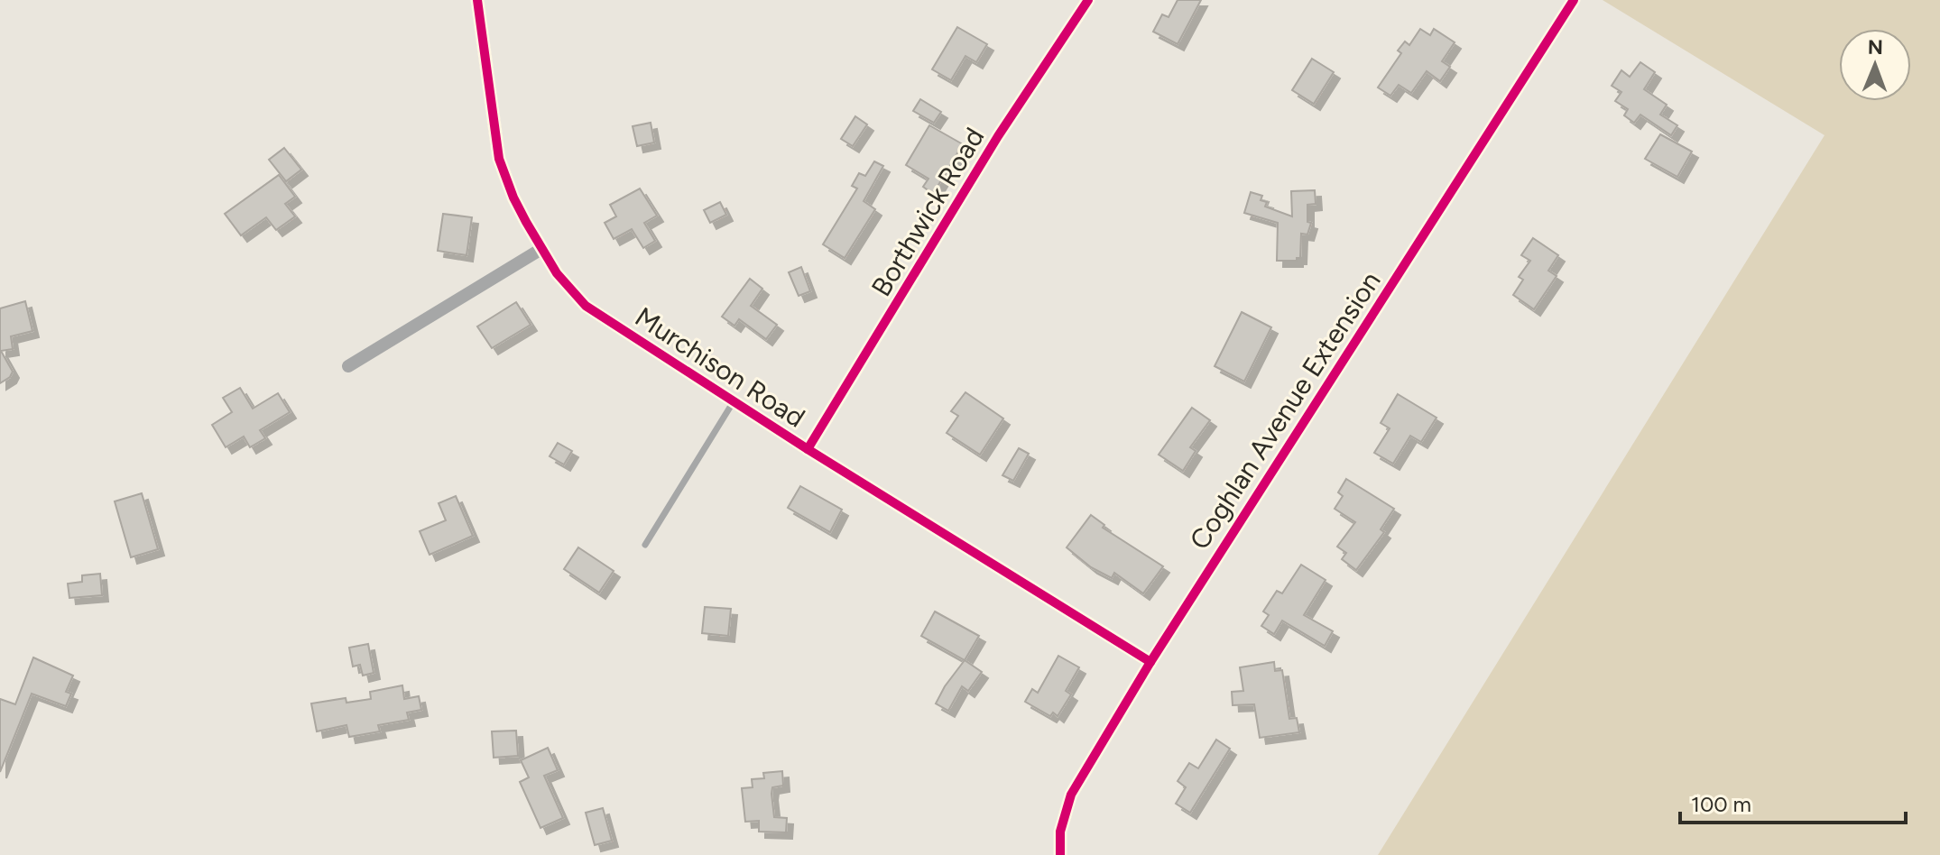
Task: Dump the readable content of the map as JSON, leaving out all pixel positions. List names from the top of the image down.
{
  "streets": {
    "street": ["Borthwick Road", "Murchison Road", "Coghlan Avenue Extension"]
  },
  "crossings": [
    ["Borthwick Road", "Murchison Road"],
    ["Murchison Road", "Coghlan Avenue Extension"]
  ],
  "scale_bar": "100 m",
  "north": "top"
}
